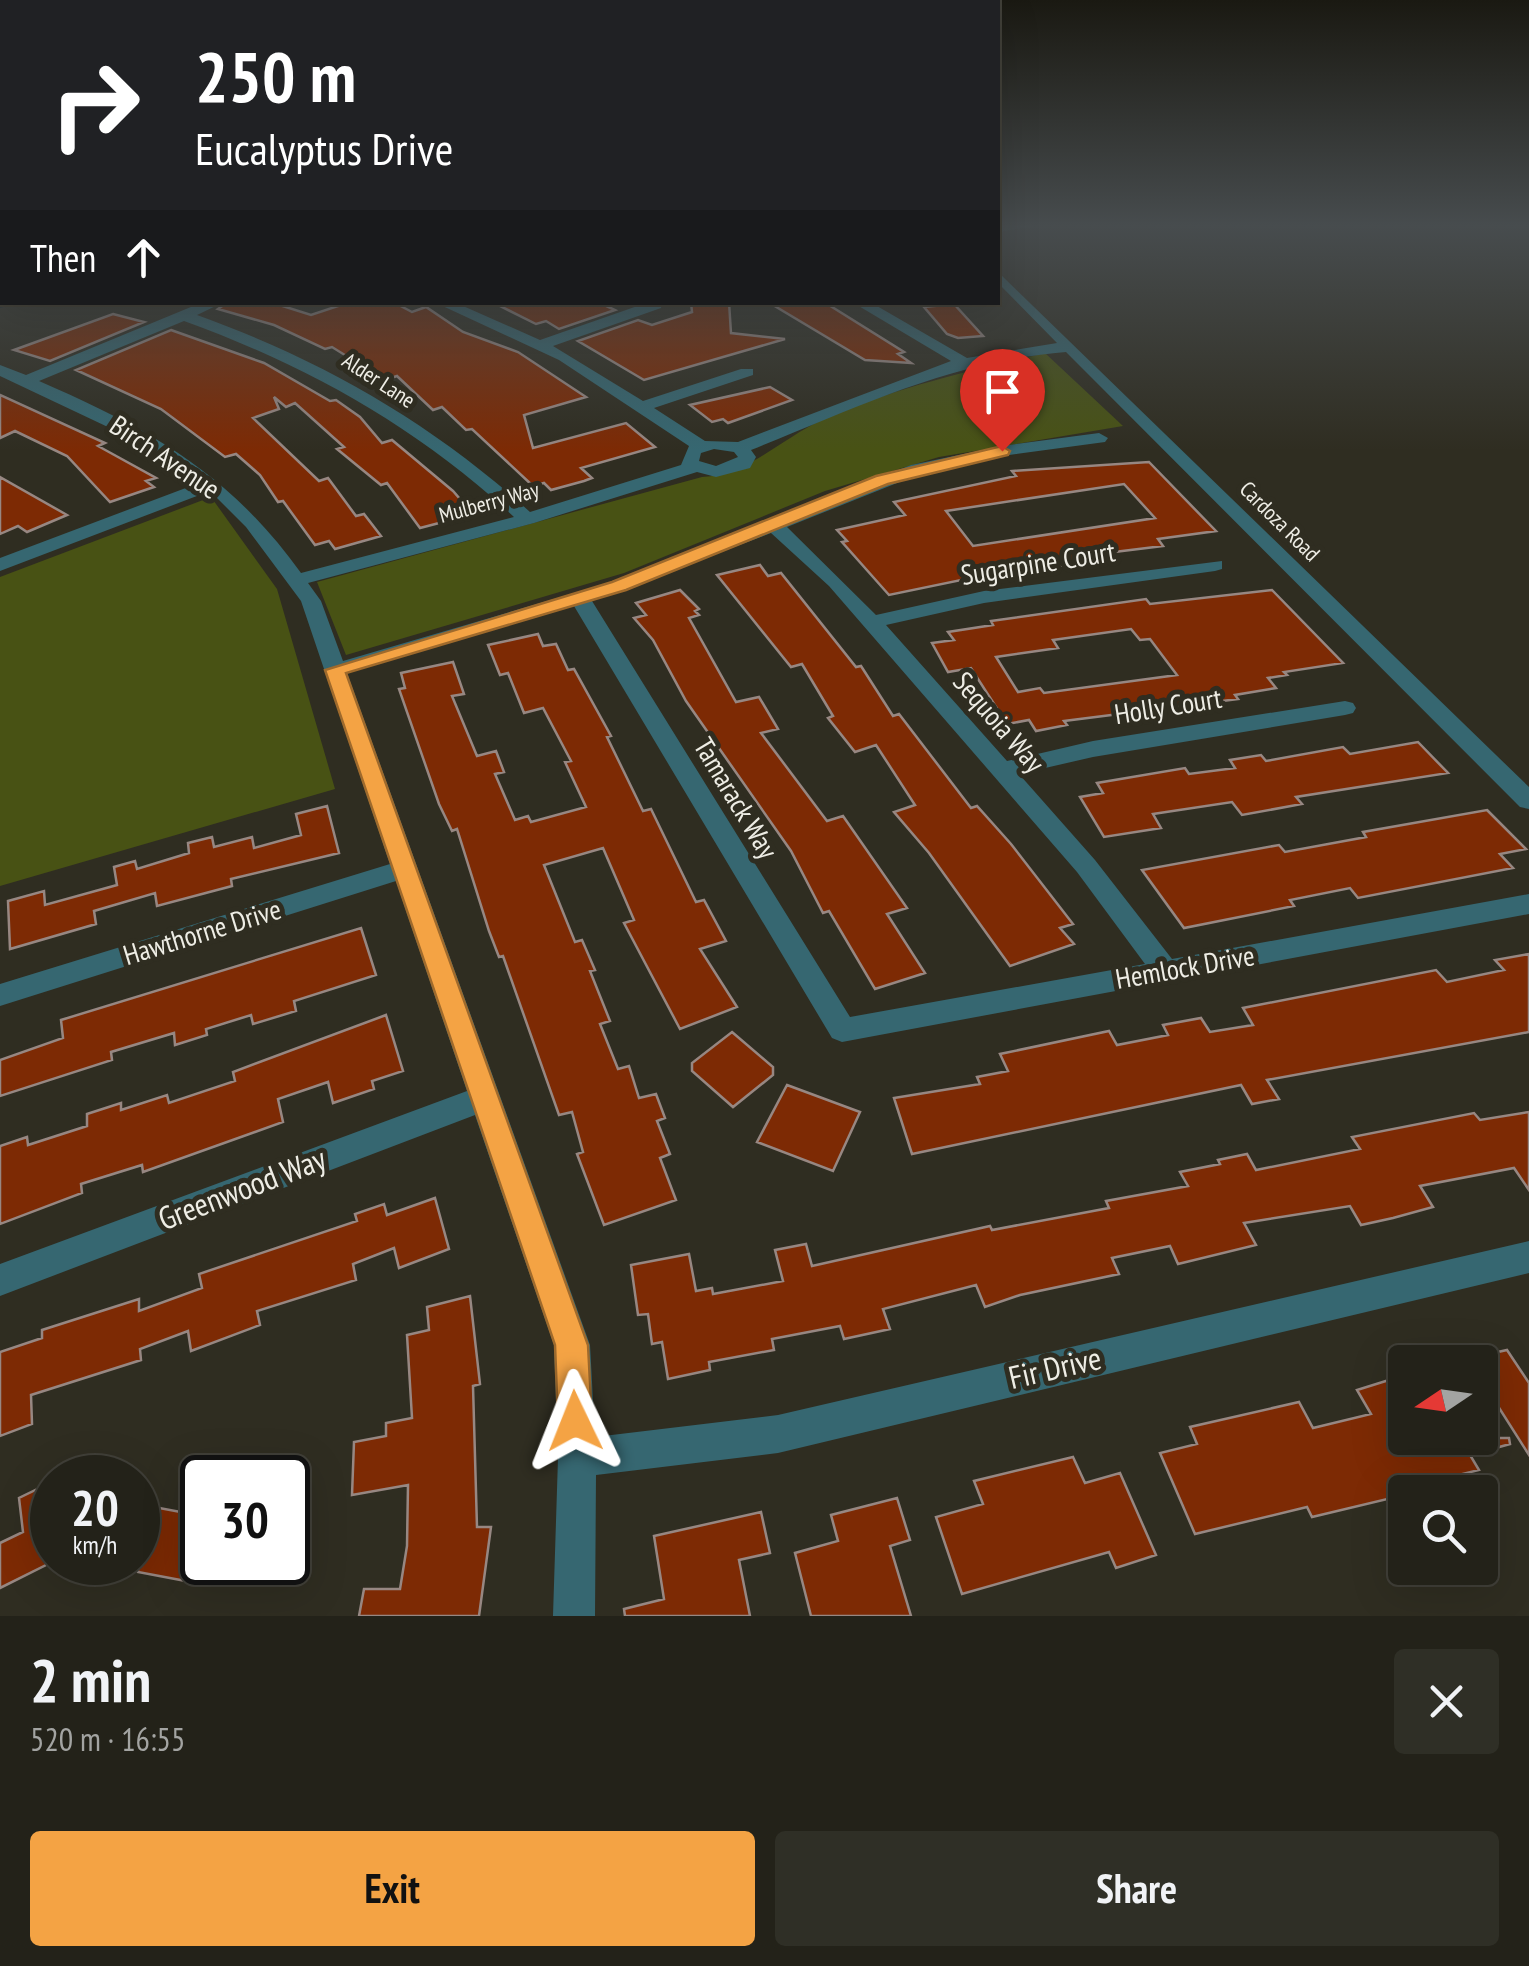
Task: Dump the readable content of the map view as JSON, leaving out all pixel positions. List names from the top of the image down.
{
  "streets": {
    "street": [
      "Alder Lane",
      "Birch Avenue",
      "Mulberry Way",
      "Cardoza Road",
      "Sugarpine Court",
      "Holly Court",
      "Sequoia Way",
      "Tamarack Way",
      "Hawthorne Drive",
      "Hemlock Drive",
      "Greenwood Way",
      "Fir Drive"
    ]
  },
  "crossings": [
    ["Alder Lane", "Mulberry Way"],
    ["Birch Avenue", "Mulberry Way"],
    ["Birch Avenue", "Hawthorne Drive"],
    ["Birch Avenue", "Greenwood Way"],
    ["Birch Avenue", "Fir Drive"],
    ["Sugarpine Court", "Sequoia Way"],
    ["Holly Court", "Sequoia Way"],
    ["Sequoia Way", "Hemlock Drive"],
    ["Tamarack Way", "Hemlock Drive"]
  ],
  "north": "left",
  "page": {
    "turn": ["250 m", "Eucalyptus Drive"],
    "then": "Then",
    "speed": "20 km/h",
    "limit": "30",
    "heading": ["2 min", "520 m · 16:55"],
    "buttons": ["Exit", "Share"]
  }
}
